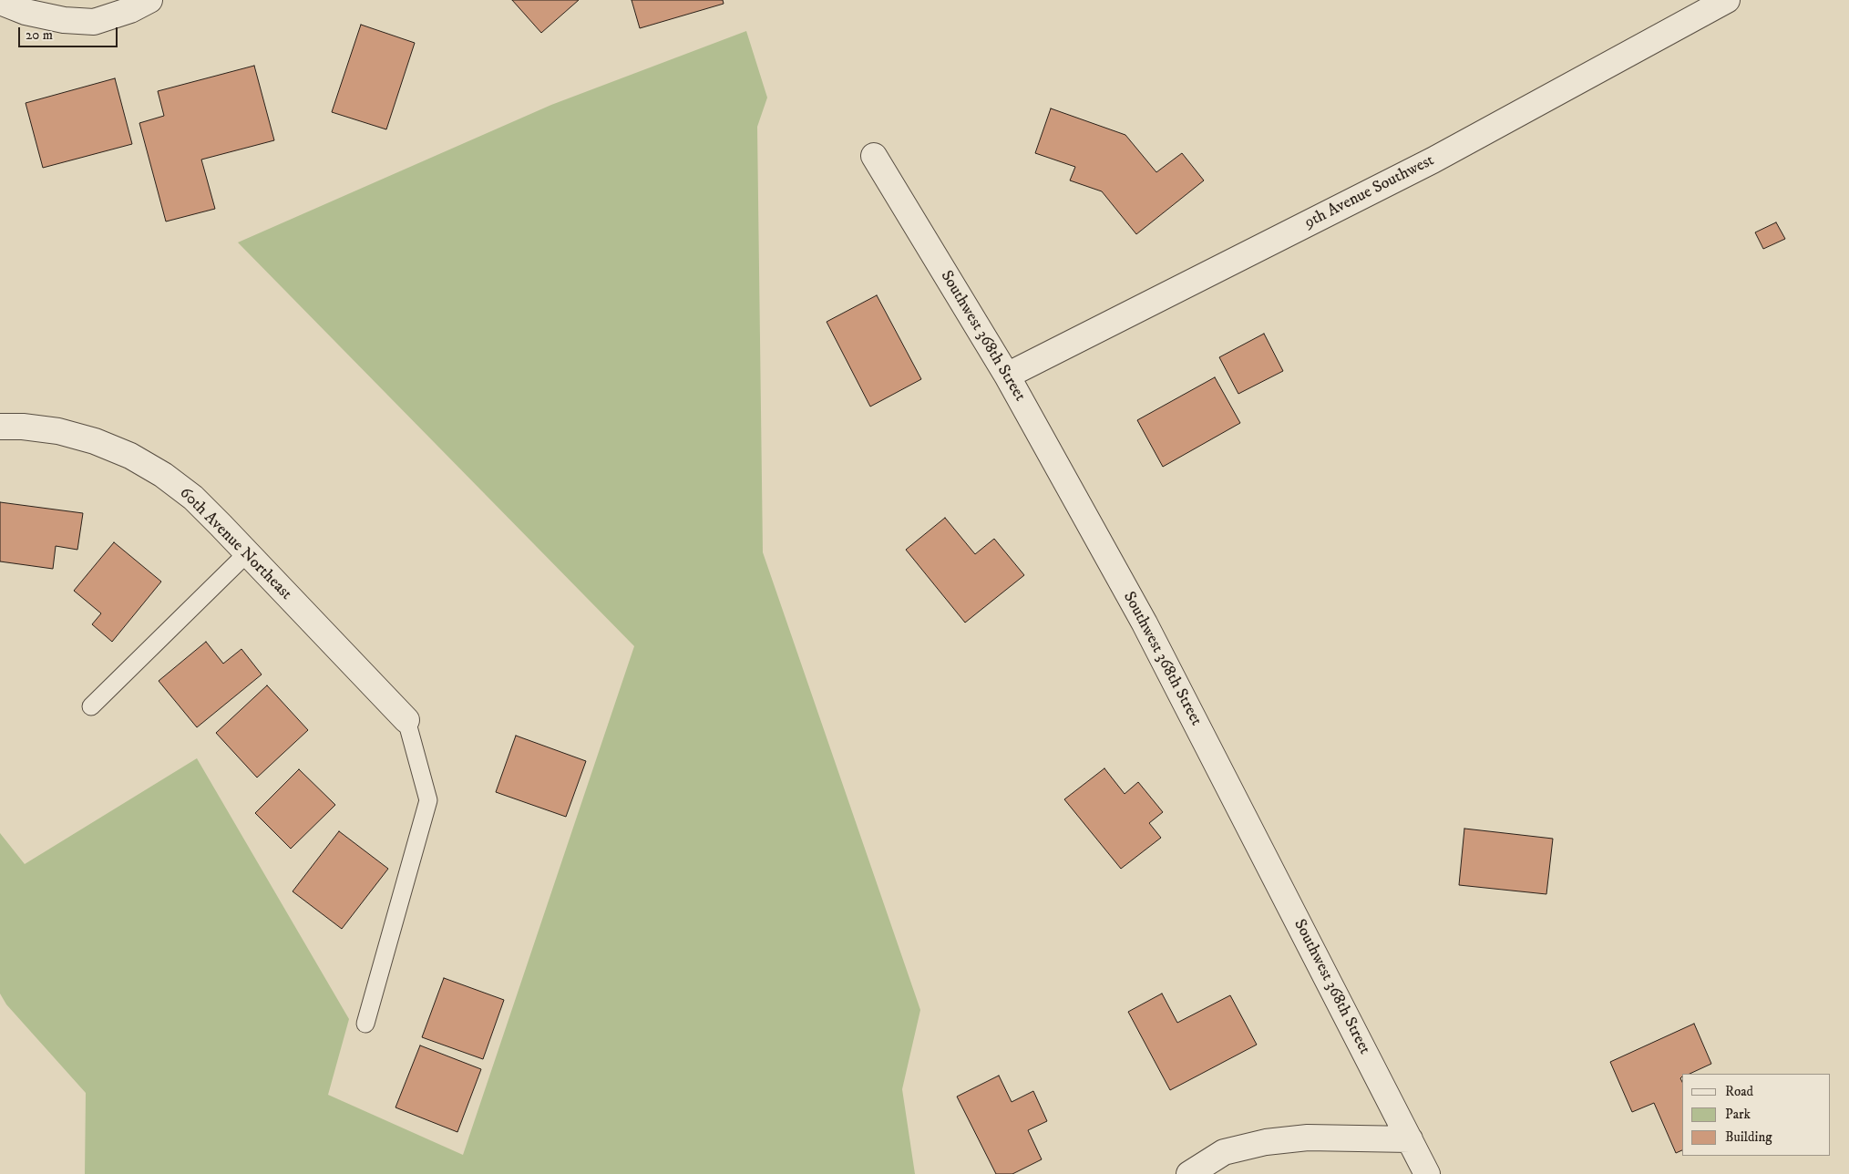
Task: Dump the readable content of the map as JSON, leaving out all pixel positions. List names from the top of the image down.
{
  "streets": {
    "street": ["9th Avenue Southwest", "Southwest 368th Street", "60th Avenue Northeast"]
  },
  "crossings": [
    ["9th Avenue Southwest", "Southwest 368th Street"]
  ],
  "legend": ["Road", "Park", "Building"],
  "scale_bar": "20 m"
}
